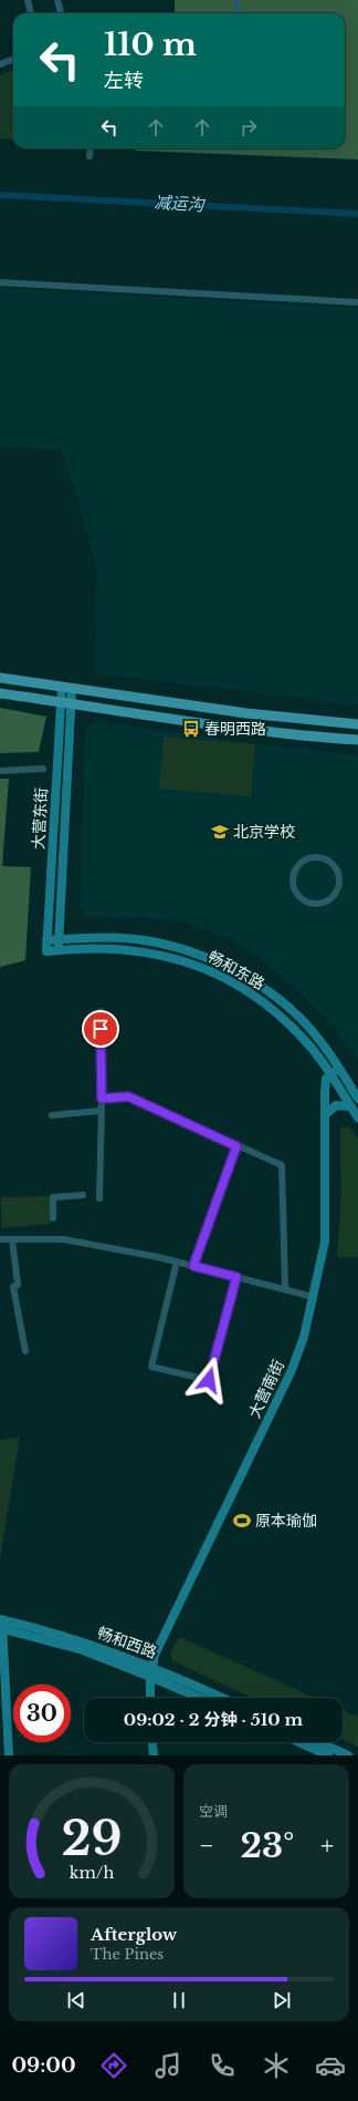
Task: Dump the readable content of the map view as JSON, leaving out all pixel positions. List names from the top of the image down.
{
  "streets": {
    "main road": [
      "大营东街",
      "畅和东路",
      "大营南街",
      "畅和西路"
    ]
  },
  "crossings": [
    ["大营东街", "畅和东路"],
    ["畅和东路", "大营南街"],
    ["大营南街", "畅和西路"]
  ],
  "water": ["减运沟"],
  "places": {
    "bus stop": ["春明西路"],
    "school or university": ["北京学校"],
    "sports": ["原本瑜伽"]
  },
  "page": {
    "turn": ["110 m", "左转"],
    "limit": "30",
    "trip": "09:02 · 2 分钟 · 510 m",
    "tile": "空调",
    "heat": ["−", "23°", "+"],
    "song": ["Afterglow", "The Pines"],
    "tabs": "09:00",
    "gauge": ["29", "km/h"]
  }
}
